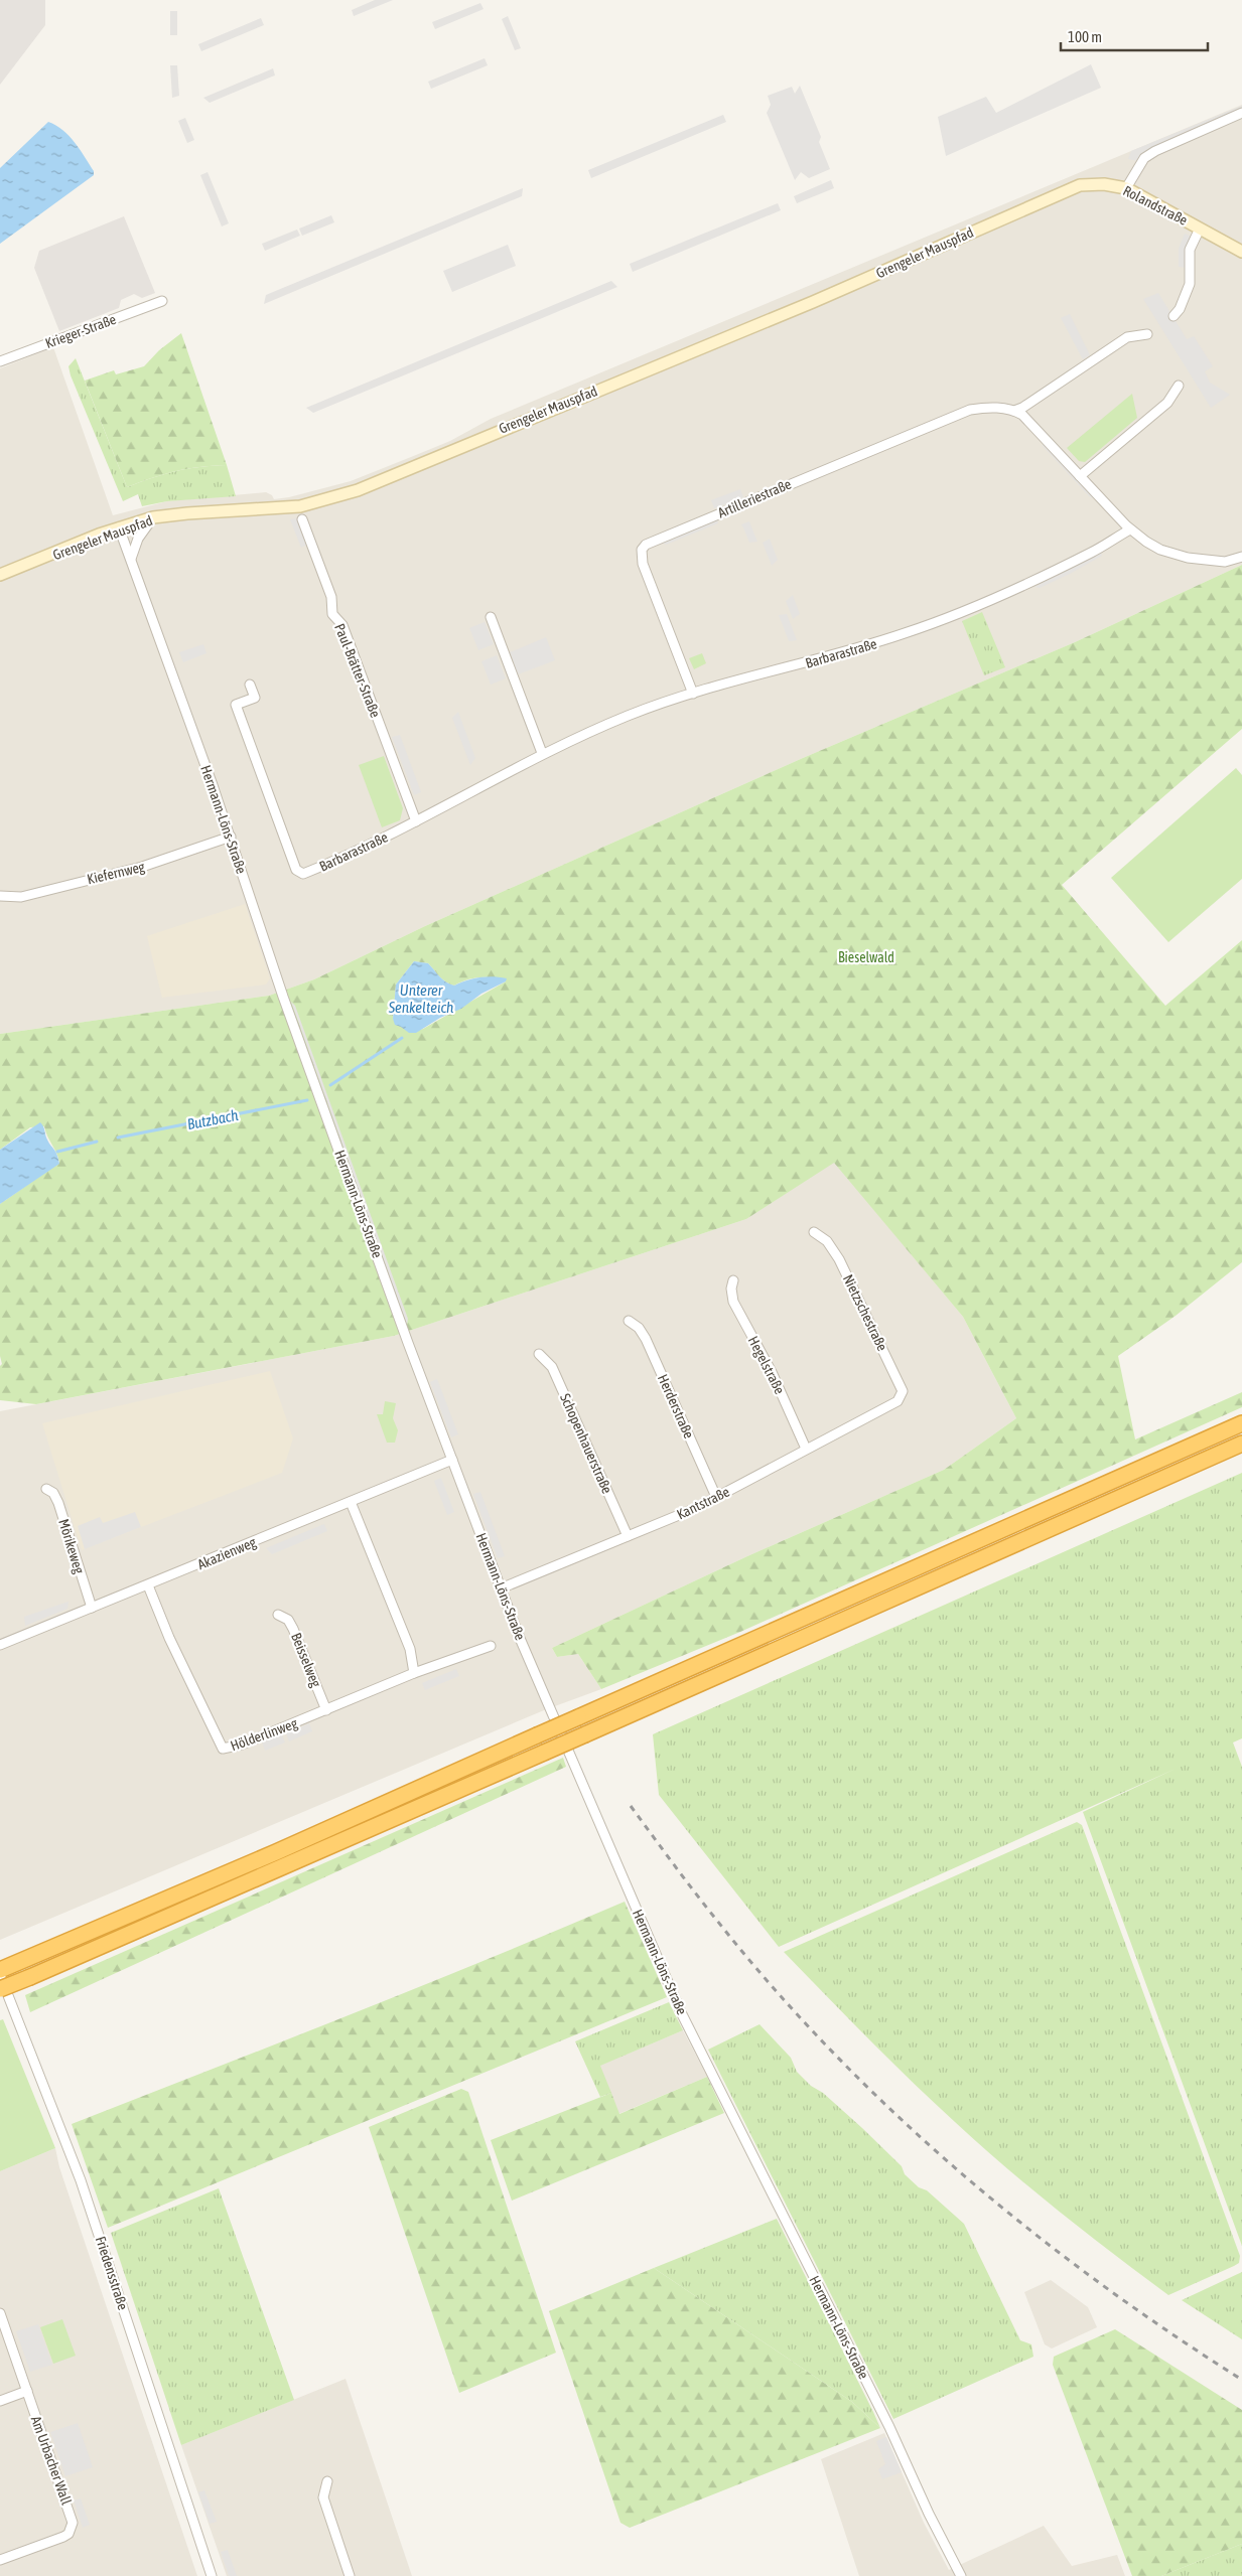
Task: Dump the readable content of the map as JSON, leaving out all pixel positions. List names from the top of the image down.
{
  "streets": {
    "main road": ["Rolandstraße", "Grengeler Mauspfad"],
    "street": [
      "Krieger-Straße",
      "Artilleriestraße",
      "Barbarastraße",
      "Paul-Brätter-Straße",
      "Hermann-Löns-Straße",
      "Kiefernweg",
      "Nietzschestraße",
      "Hegelstraße",
      "Herderstraße",
      "Schopenhauerstraße",
      "Kantstraße",
      "Mörikeweg",
      "Akazienweg",
      "Beisselweg",
      "Hölderlinweg",
      "Friedensstraße",
      "Am Urbacher Wall"
    ]
  },
  "crossings": [
    ["Rolandstraße", "Grengeler Mauspfad"],
    ["Grengeler Mauspfad", "Hermann-Löns-Straße"],
    ["Artilleriestraße", "Barbarastraße"],
    ["Barbarastraße", "Paul-Brätter-Straße"],
    ["Hermann-Löns-Straße", "Kiefernweg"],
    ["Hermann-Löns-Straße", "Kantstraße"],
    ["Hermann-Löns-Straße", "Akazienweg"],
    ["Nietzschestraße", "Kantstraße"],
    ["Hegelstraße", "Kantstraße"],
    ["Herderstraße", "Kantstraße"],
    ["Schopenhauerstraße", "Kantstraße"],
    ["Mörikeweg", "Akazienweg"],
    ["Akazienweg", "Hölderlinweg"],
    ["Beisselweg", "Hölderlinweg"]
  ],
  "water": ["Unterer Senkelteich", "Butzbach"],
  "parks": ["Bieselwald"],
  "scale_bar": "100 m"
}
